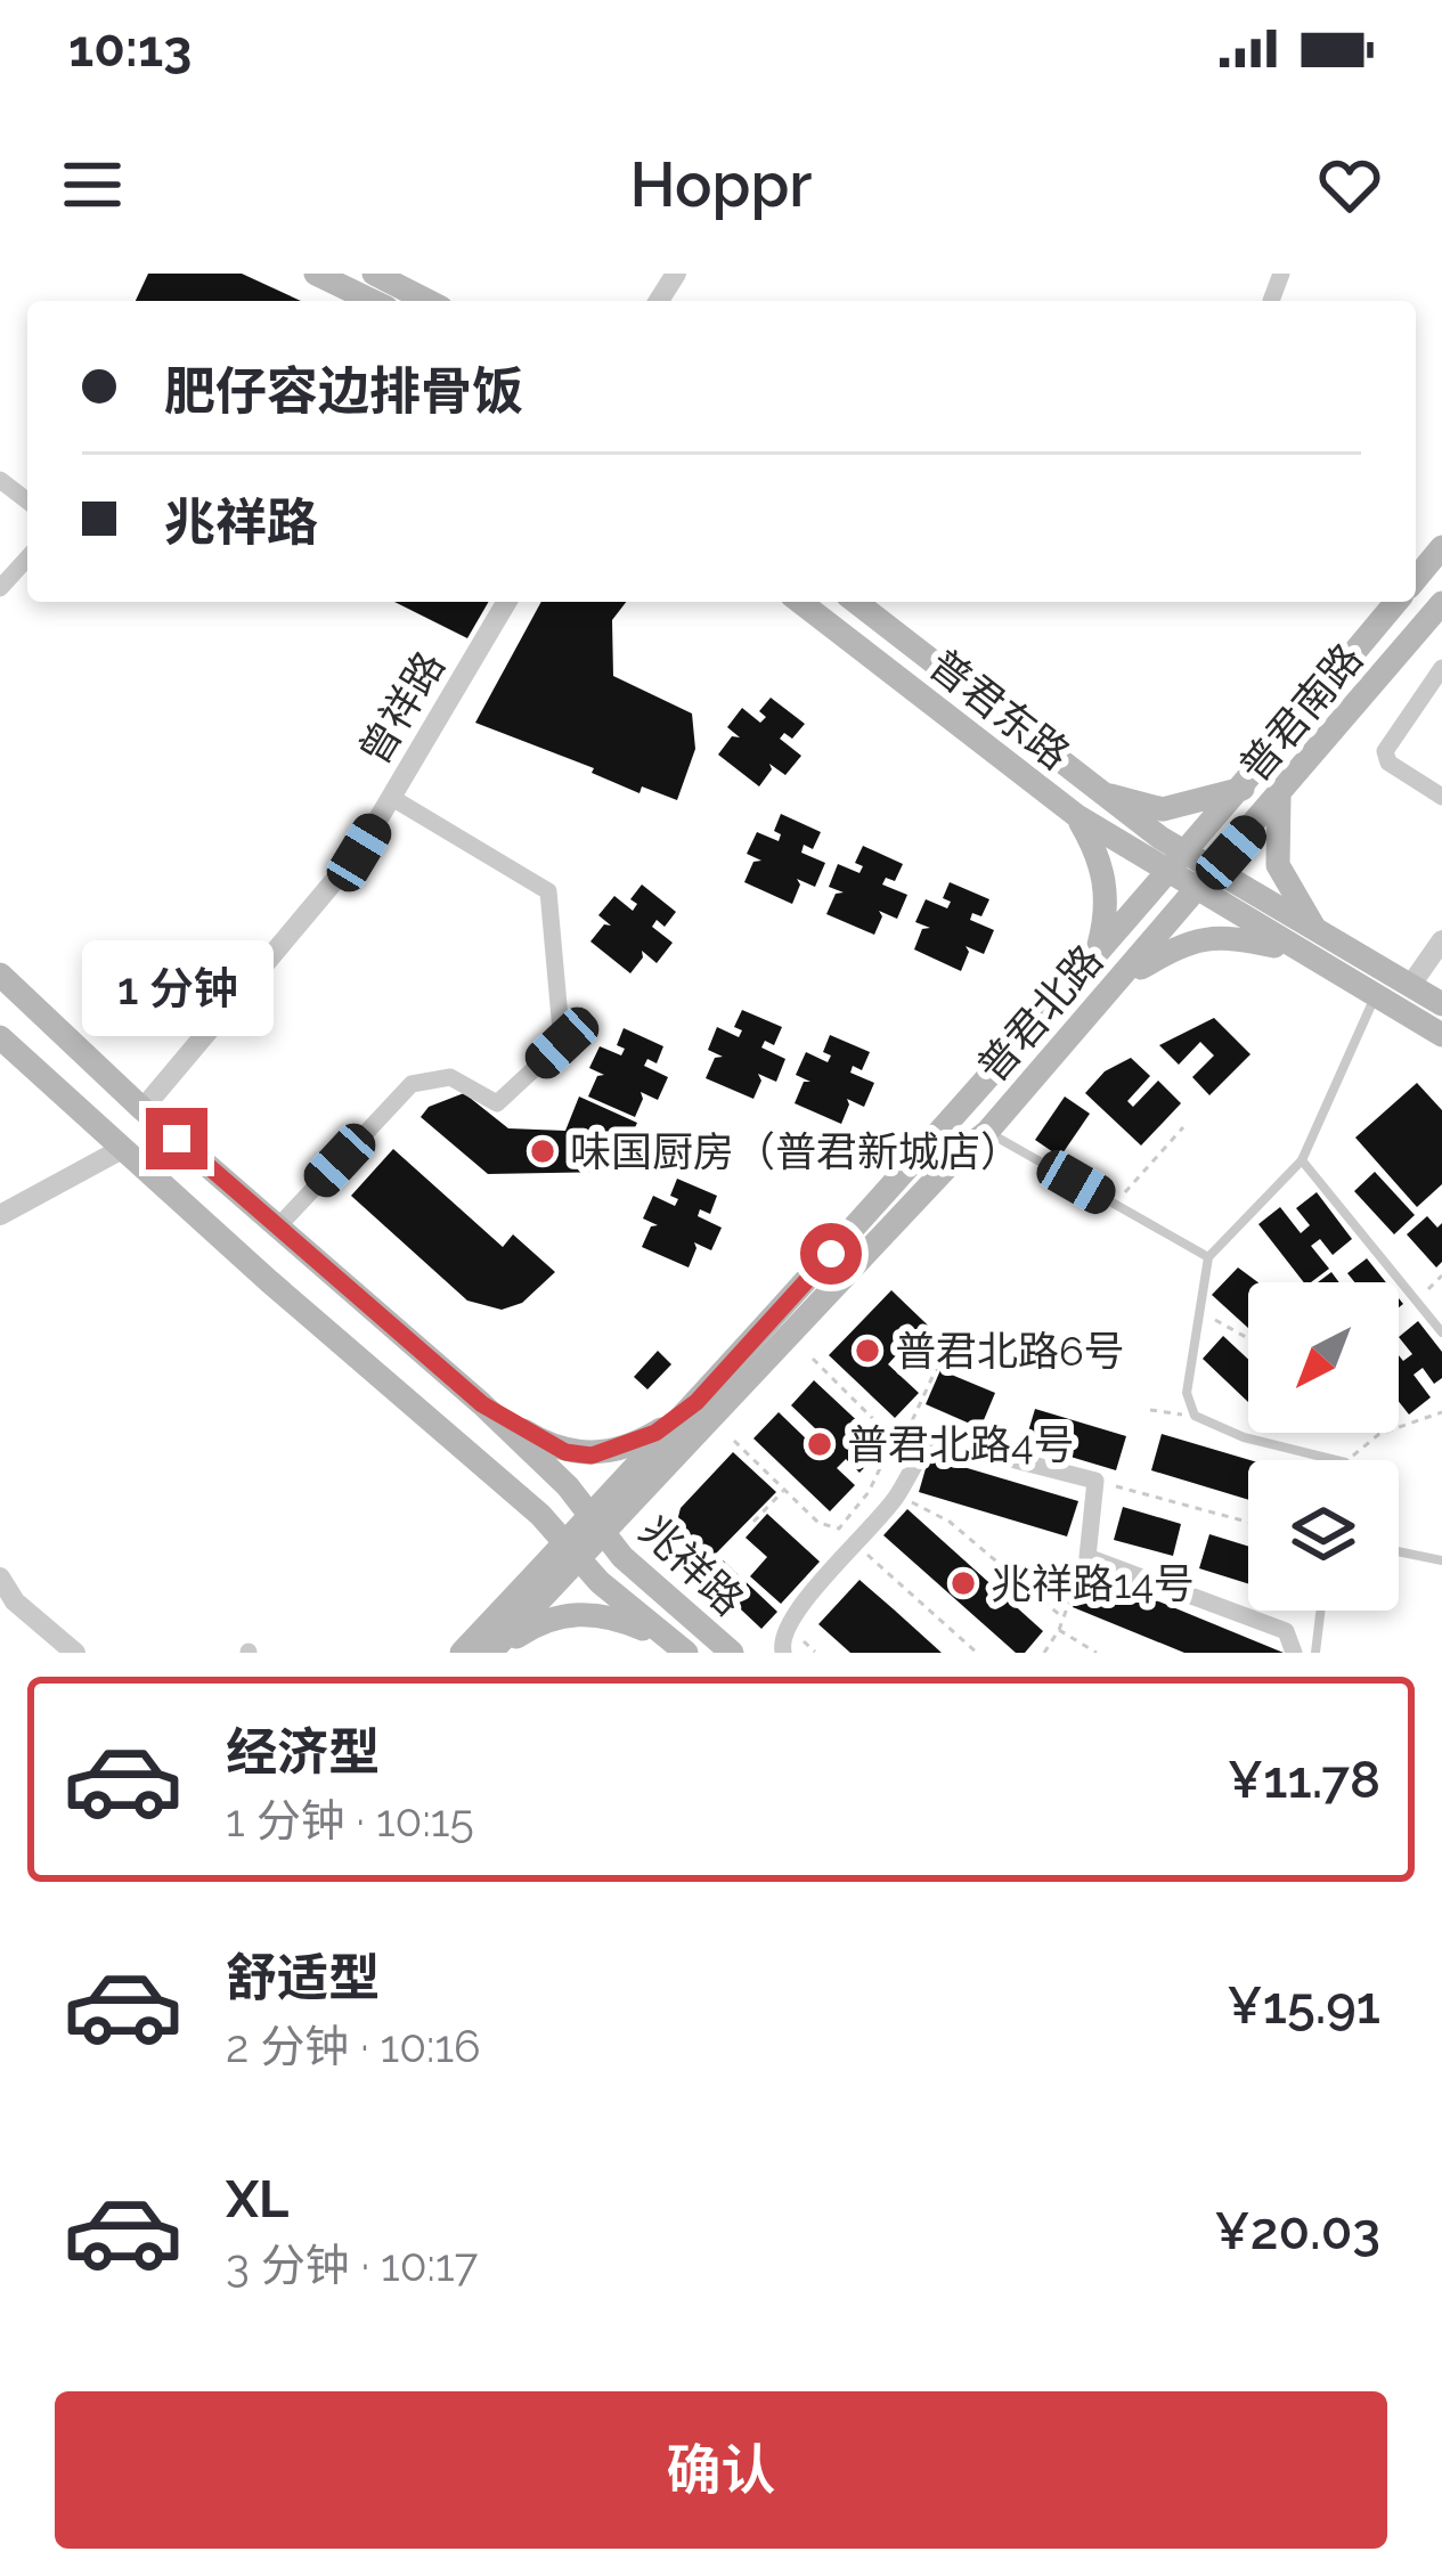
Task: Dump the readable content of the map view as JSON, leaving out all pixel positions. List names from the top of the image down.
{
  "streets": {
    "main road": [
      "普君东路",
      "普君南路",
      "普君北路",
      "兆祥路"
    ],
    "street": ["曾祥路"]
  },
  "crossings": [
    ["曾祥路", "兆祥路"],
    ["普君东路", "普君南路"],
    ["普君东路", "普君北路"],
    ["普君南路", "普君北路"],
    ["普君北路", "兆祥路"]
  ],
  "places": [
    "味国厨房（普君新城店）",
    "普君北路6号",
    "普君北路4号",
    "兆祥路14号"
  ],
  "north": "bottom left",
  "page": {
    "status": "10:13",
    "header": "Hoppr",
    "banner": ["肥仔容边排骨饭", "兆祥路"],
    "bubble": "1 分钟",
    "list": [
      {
        "name": "经济型",
        "note": "1 分钟 · 10:15",
        "value": "¥11.78"
      },
      {
        "name": "舒适型",
        "note": "2 分钟 · 10:16",
        "value": "¥15.91"
      },
      {
        "name": "XL",
        "note": "3 分钟 · 10:17",
        "value": "¥20.03"
      }
    ],
    "buttons": "确认"
  }
}
